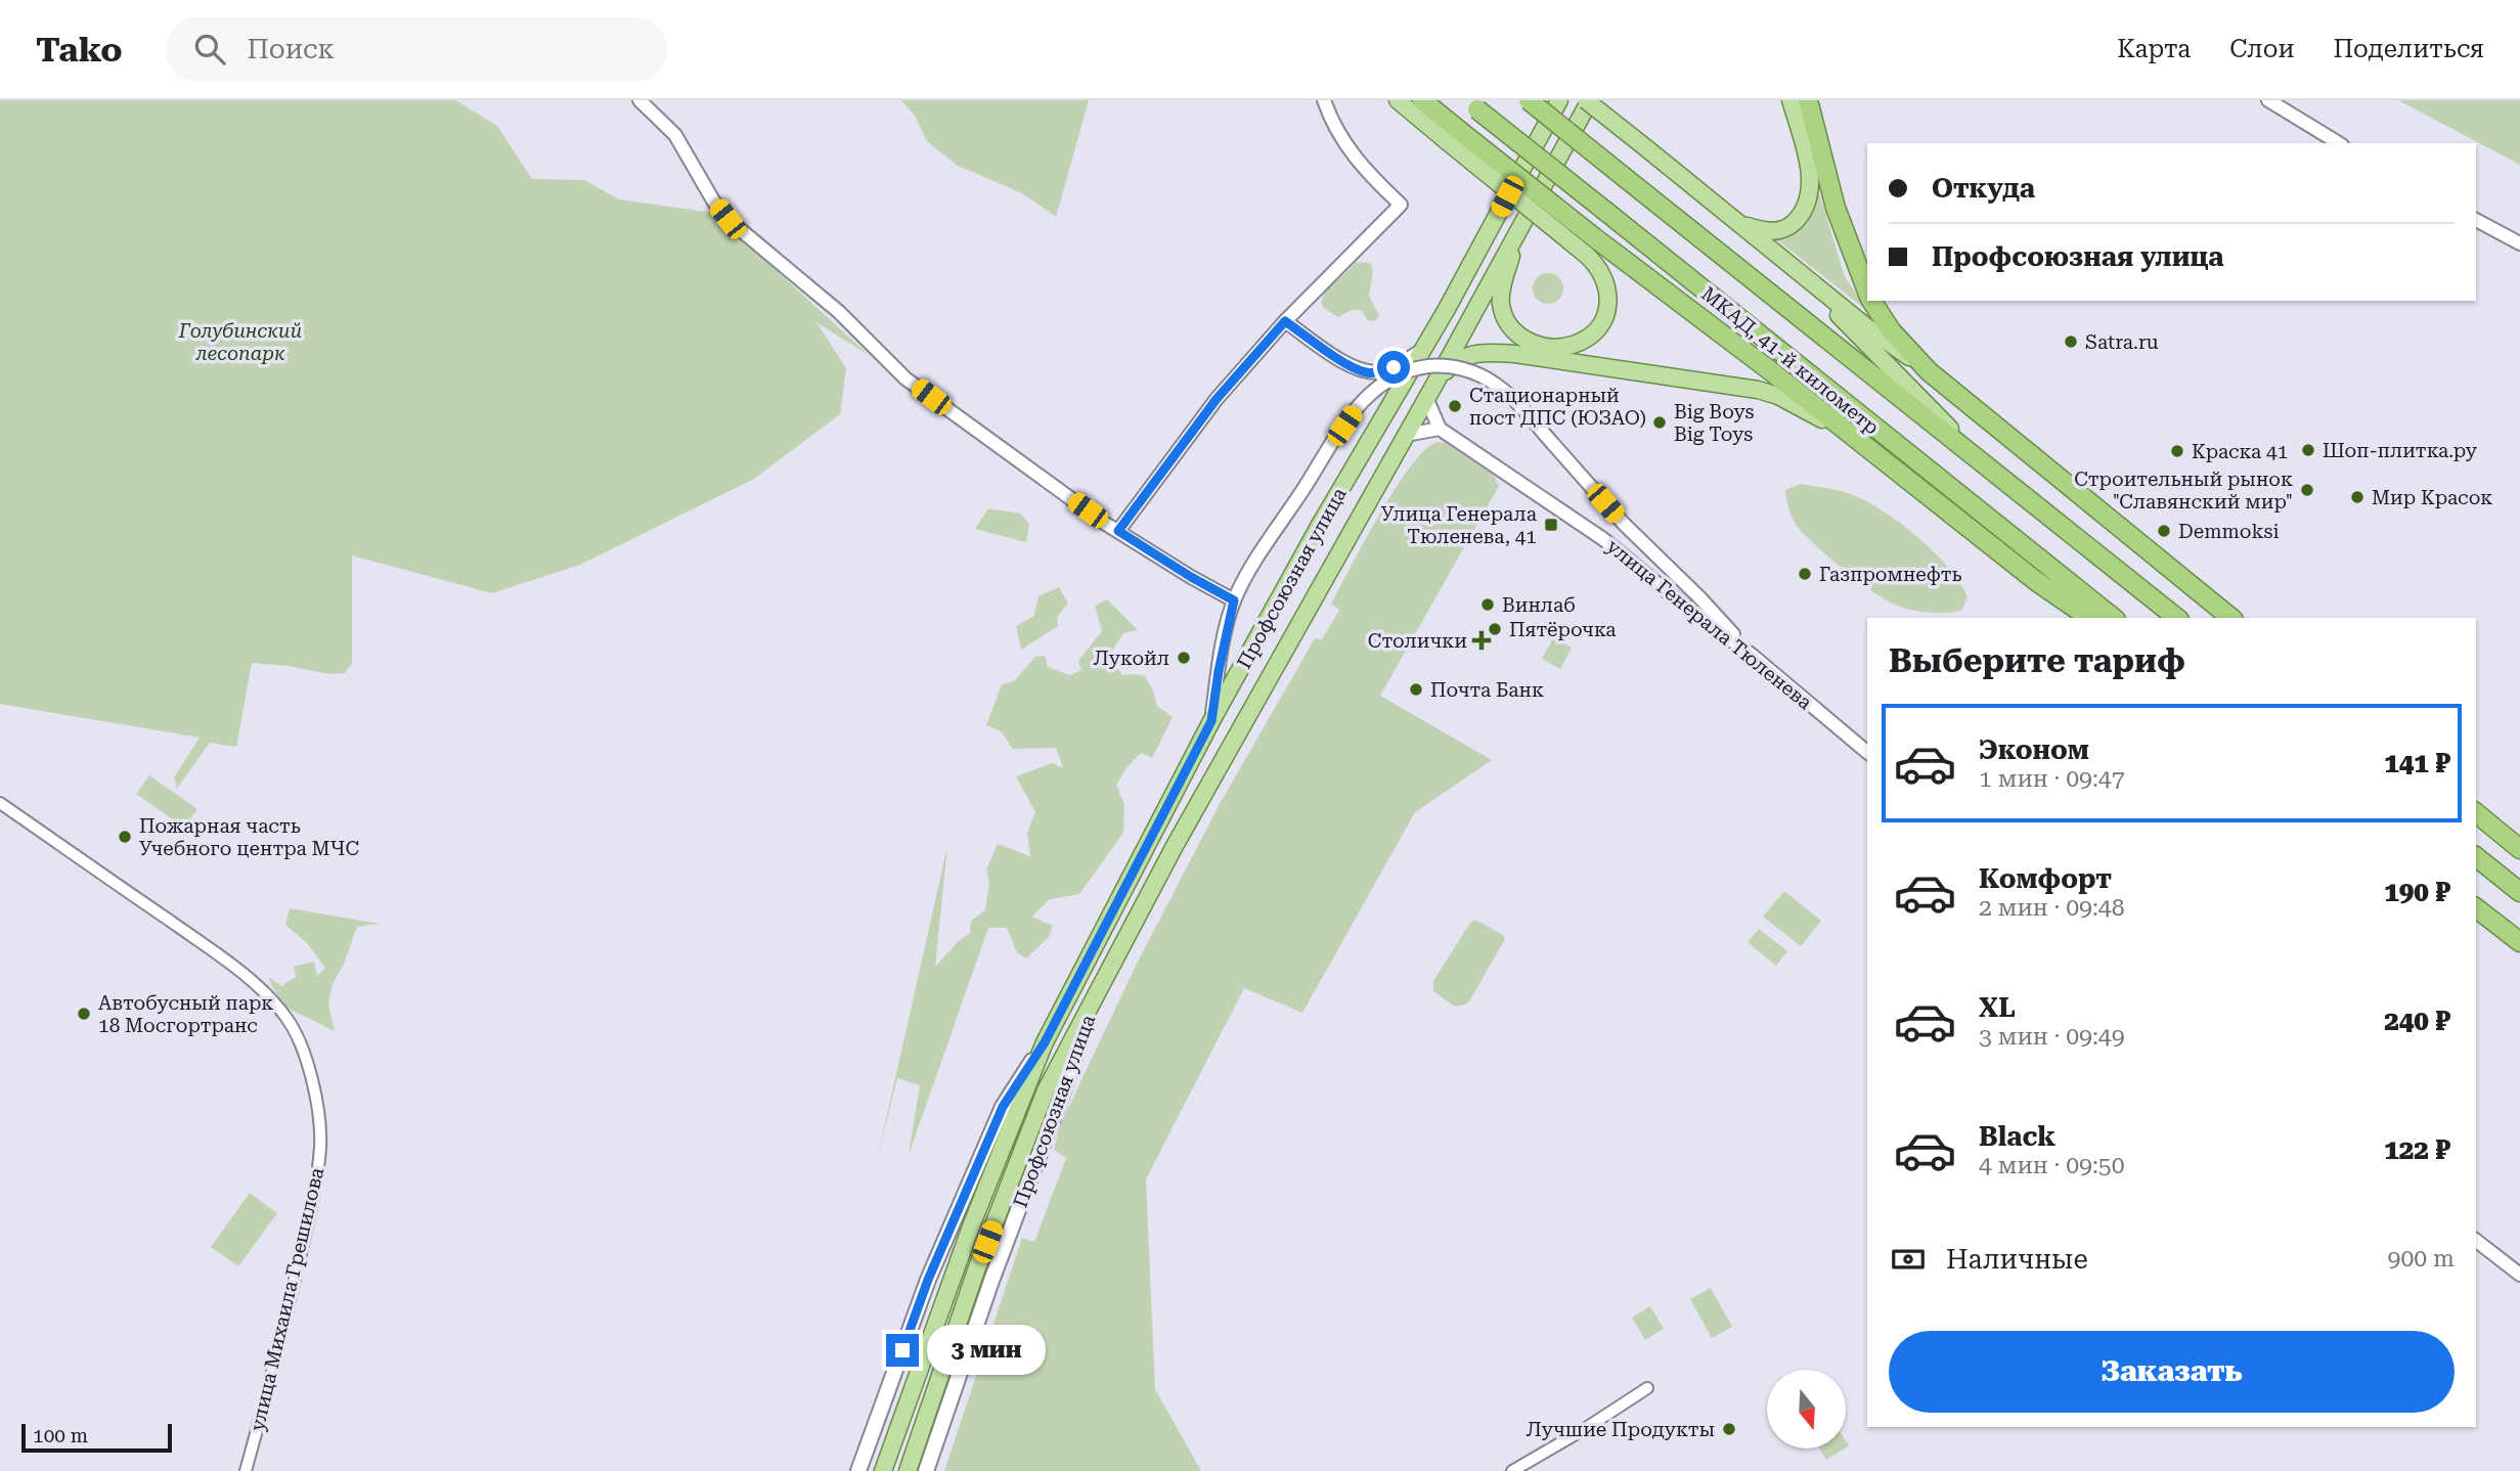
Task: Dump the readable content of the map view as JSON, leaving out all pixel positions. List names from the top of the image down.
{
  "streets": {
    "highway": ["МКАД, 41-й километр"],
    "main road": ["Профсоюзная улица"],
    "street": ["улица Генерала Тюленева", "улица Михаила Грешилова"]
  },
  "parks": ["Голубинский лесопарк"],
  "places": {
    "other": [
      "Satra.ru",
      "Стационарный пост ДПС (ЮЗАО)",
      "Big Boys Big Toys",
      "Шоп-плитка.ру",
      "Краска 41",
      "Строительный рынок \"Славянский мир\"",
      "Мир Красок",
      "Demmoksi",
      "Газпромнефть",
      "Винлаб",
      "Пятёрочка",
      "Лукойл",
      "Почта Банк",
      "Пожарная часть Учебного центра МЧС",
      "Автобусный парк 18 Мосгортранс",
      "Лучшие Продукты"
    ],
    "transit": ["Улица Генерала Тюленева, 41"],
    "health": ["Столички"]
  },
  "scale_bar": "100 m",
  "north": "bottom",
  "page": {
    "header": "Tako",
    "search": "Поиск",
    "nav": ["Карта", "Слои", "Поделиться"],
    "banner": ["Откуда", "Профсоюзная улица"],
    "heading": "Выберите тариф",
    "list": [
      {
        "name": "Эконом",
        "note": "1 мин · 09:47",
        "value": "141 ₽"
      },
      {
        "name": "Комфорт",
        "note": "2 мин · 09:48",
        "value": "190 ₽"
      },
      {
        "name": "XL",
        "note": "3 мин · 09:49",
        "value": "240 ₽"
      },
      {
        "name": "Black",
        "note": "4 мин · 09:50",
        "value": "122 ₽"
      }
    ],
    "pay": ["Наличные", "900 m"],
    "buttons": "Заказать",
    "bubble": "3 мин",
    "scale": "100 m"
  }
}
